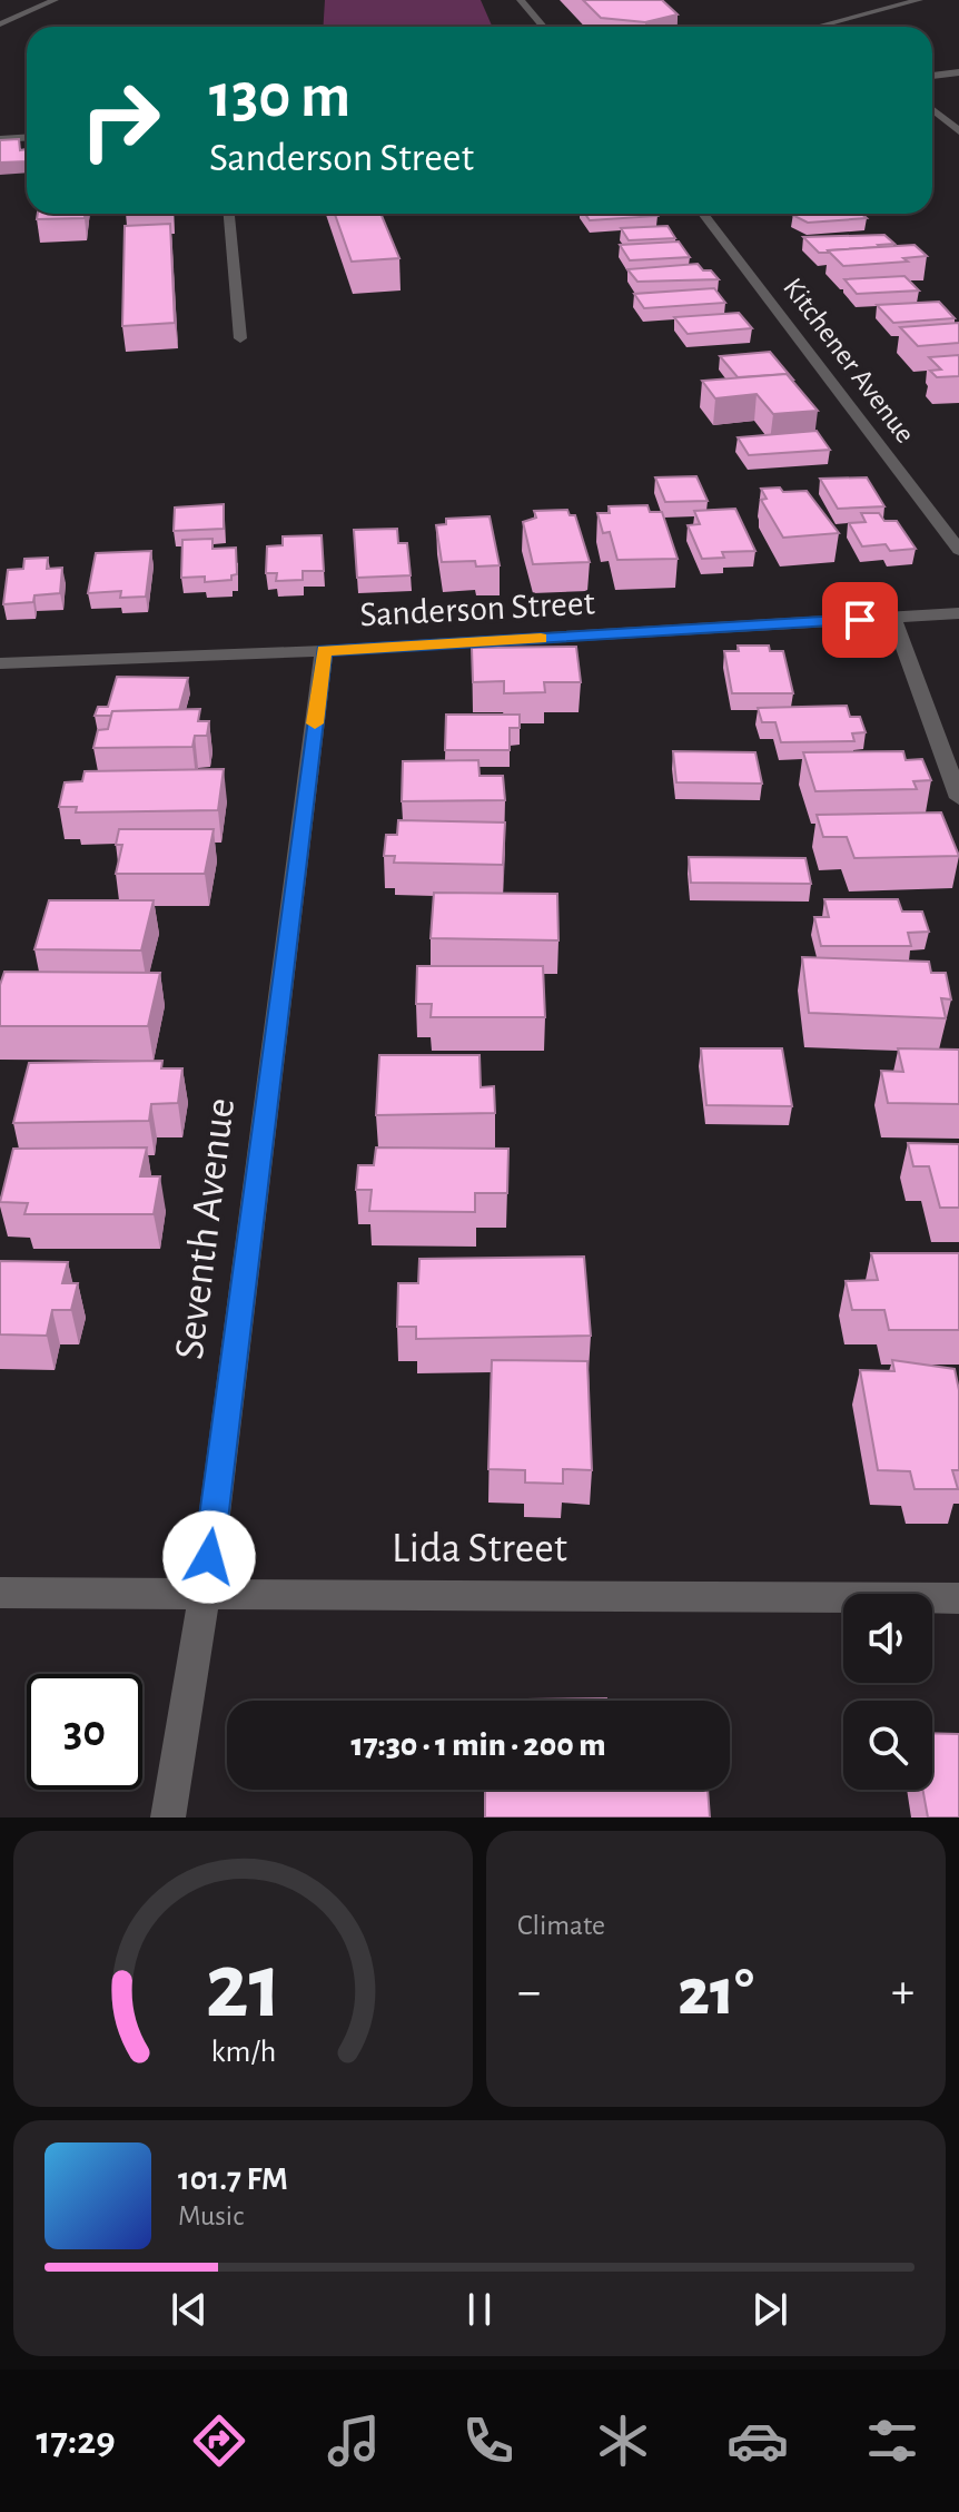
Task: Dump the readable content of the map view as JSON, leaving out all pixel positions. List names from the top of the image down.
{
  "streets": {
    "street": [
      "Kitchener Avenue",
      "Sanderson Street",
      "Seventh Avenue",
      "Lida Street"
    ]
  },
  "crossings": [
    ["Sanderson Street", "Seventh Avenue"],
    ["Seventh Avenue", "Lida Street"]
  ],
  "page": {
    "turn": ["130 m", "Sanderson Street"],
    "limit": "30",
    "trip": "17:30 · 1 min · 200 m",
    "tile": "Climate",
    "heat": ["−", "21°", "+"],
    "song": ["101.7 FM", "Music"],
    "tabs": "17:29",
    "gauge": ["21", "km/h"]
  }
}
